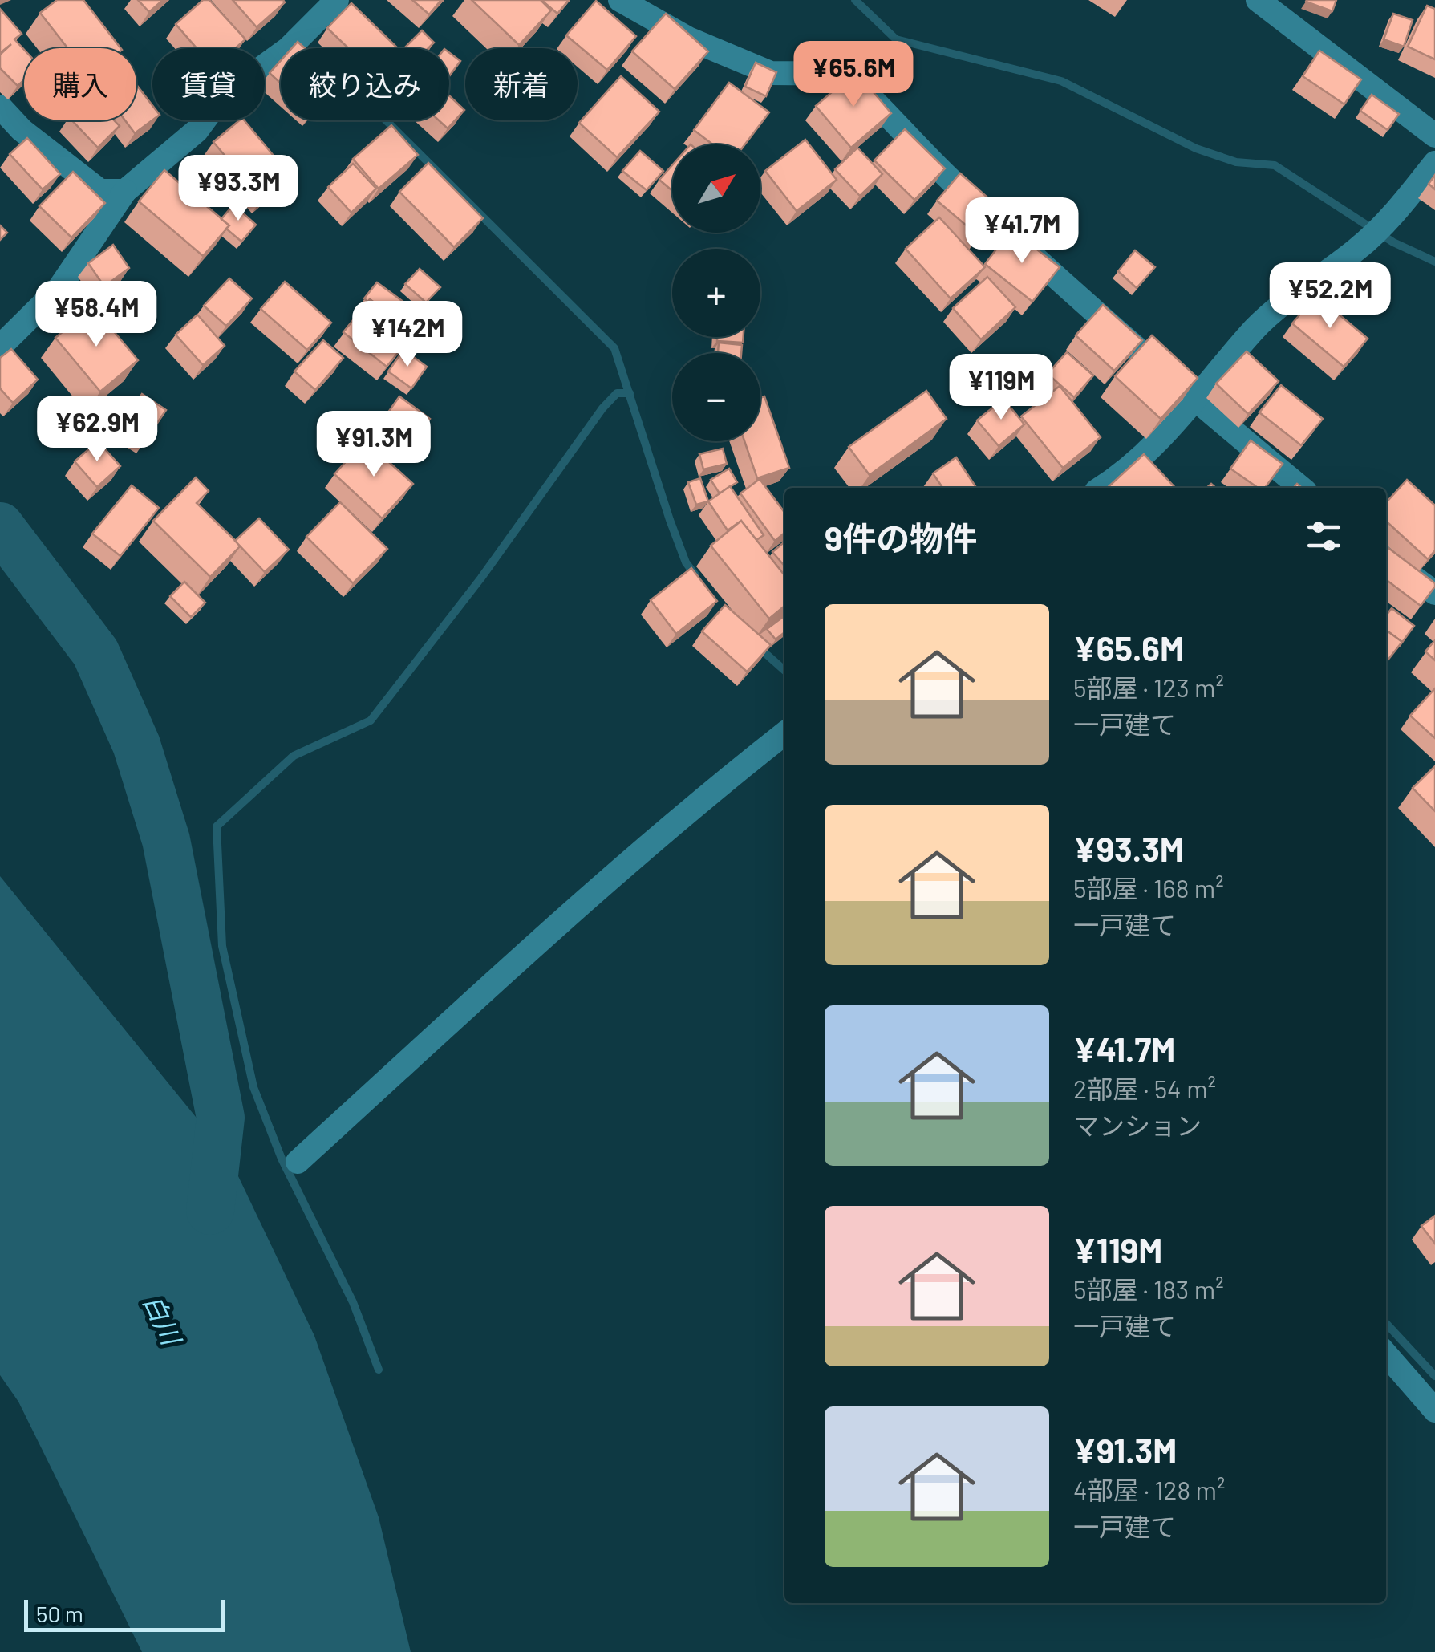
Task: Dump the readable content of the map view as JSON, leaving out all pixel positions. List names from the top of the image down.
{
  "water": ["白川"],
  "scale_bar": "50 m",
  "north": "top right",
  "page": {
    "price": [
      "¥65.6M",
      "¥93.3M",
      "¥41.7M",
      "¥52.2M",
      "¥58.4M",
      "¥142M",
      "¥119M",
      "¥62.9M",
      "¥91.3M"
    ],
    "chip": [
      "購入",
      "賃貸",
      "絞り込み",
      "新着"
    ],
    "map_buttons": ["+", "−"],
    "heading": "9件の物件",
    "list": [
      {
        "name": "¥65.6M",
        "note": "5部屋 · 123 m² · 一戸建て"
      },
      {
        "name": "¥93.3M",
        "note": "5部屋 · 168 m² · 一戸建て"
      },
      {
        "name": "¥41.7M",
        "note": "2部屋 · 54 m² · マンション"
      },
      {
        "name": "¥119M",
        "note": "5部屋 · 183 m² · 一戸建て"
      },
      {
        "name": "¥91.3M",
        "note": "4部屋 · 128 m² · 一戸建て"
      }
    ],
    "scale": "50 m"
  }
}
